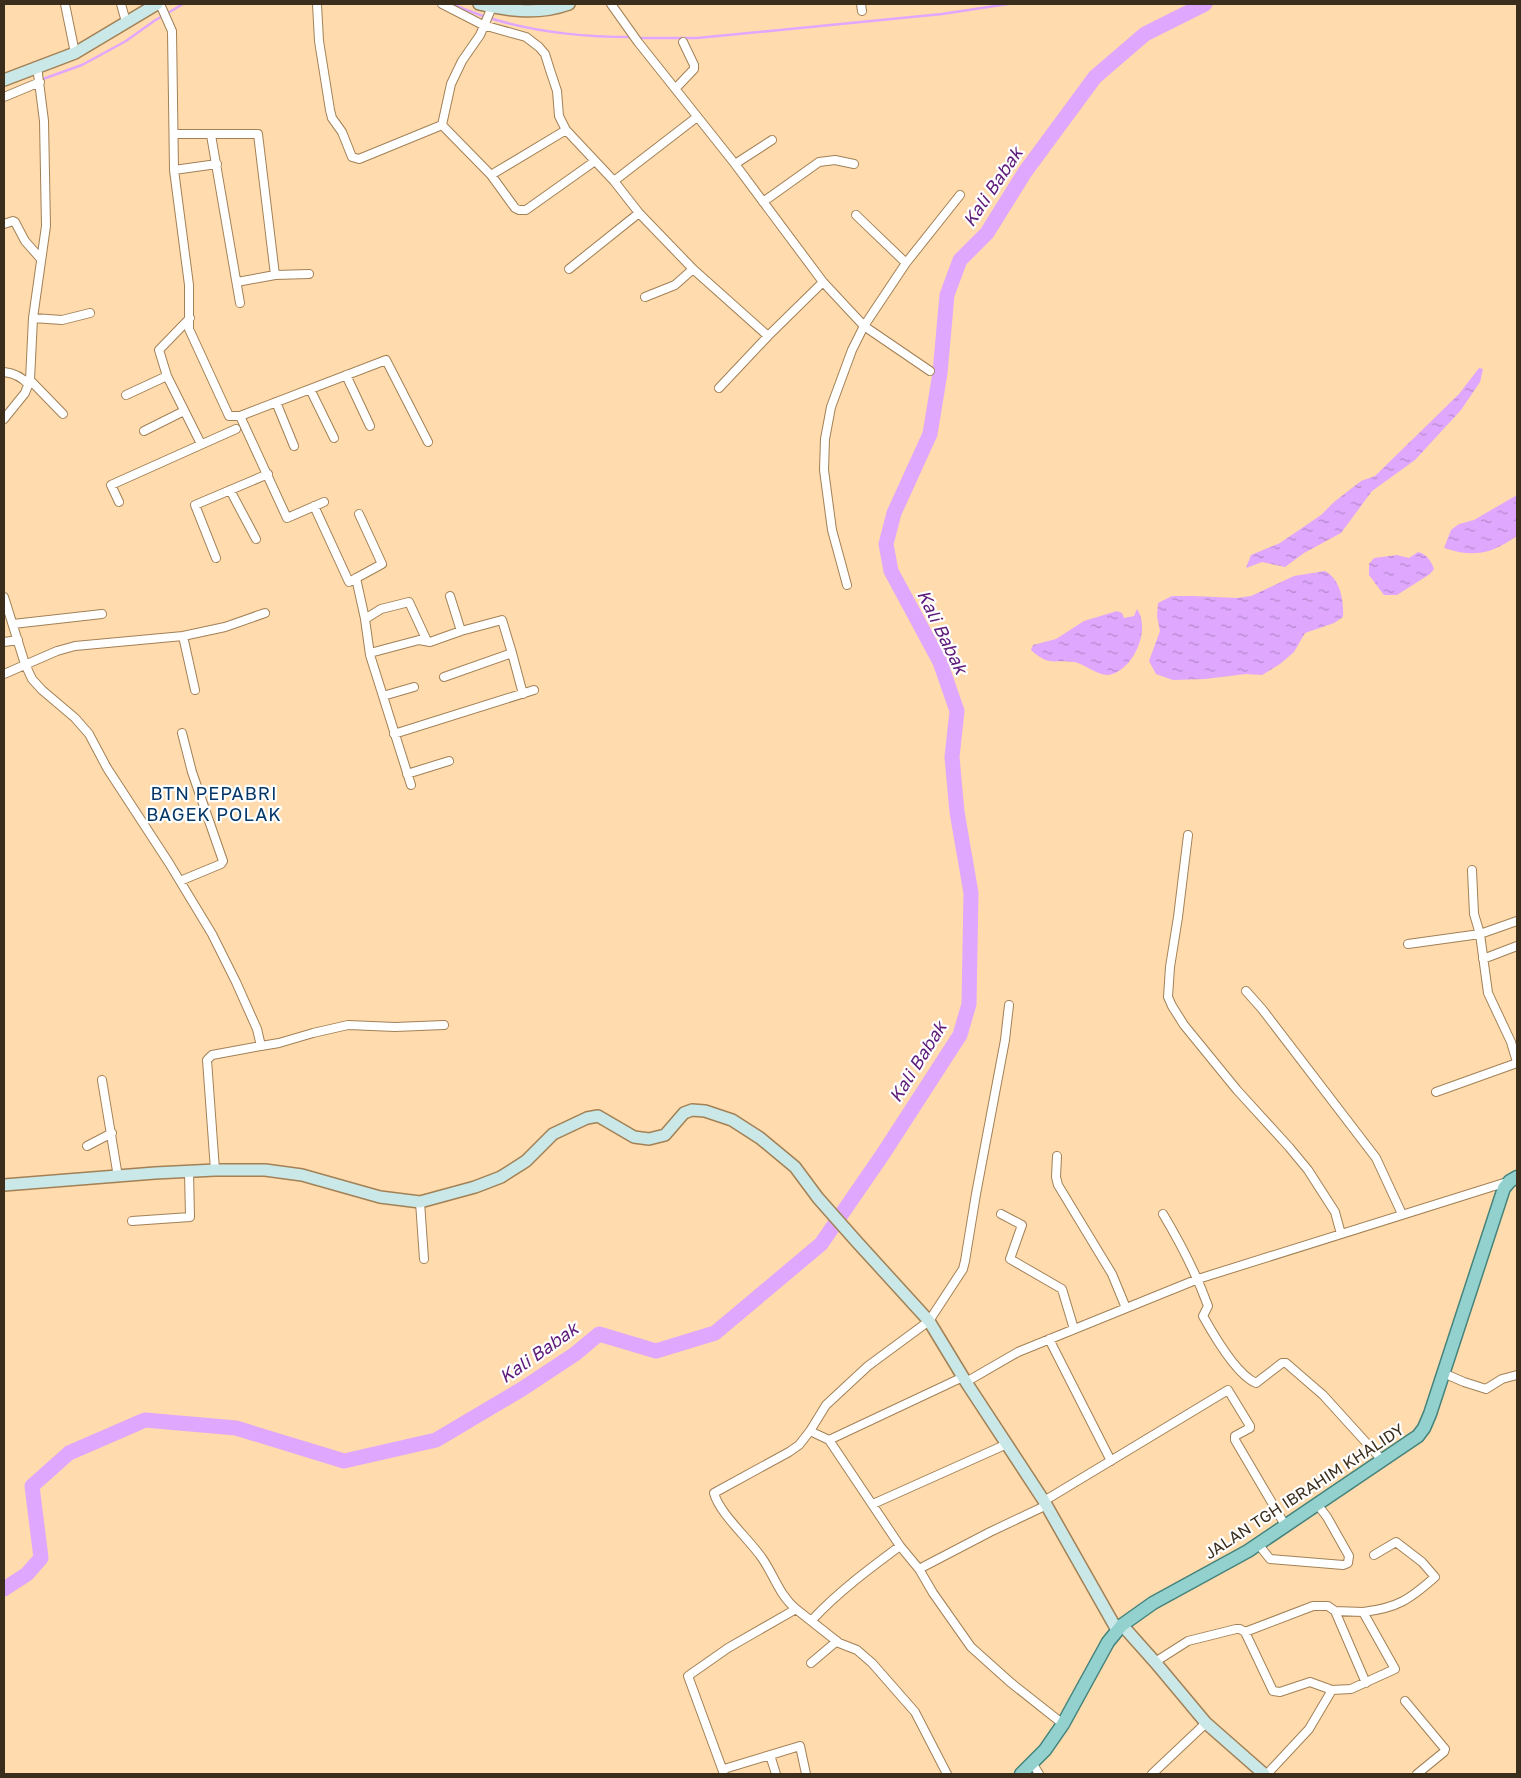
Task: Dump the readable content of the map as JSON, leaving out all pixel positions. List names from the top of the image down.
{
  "streets": {
    "main road": ["JALAN TGH IBRAHIM KHALIDY"]
  },
  "districts": ["BTN PEPABRI BAGEK POLAK"],
  "water": ["Kali Babak"]
}
